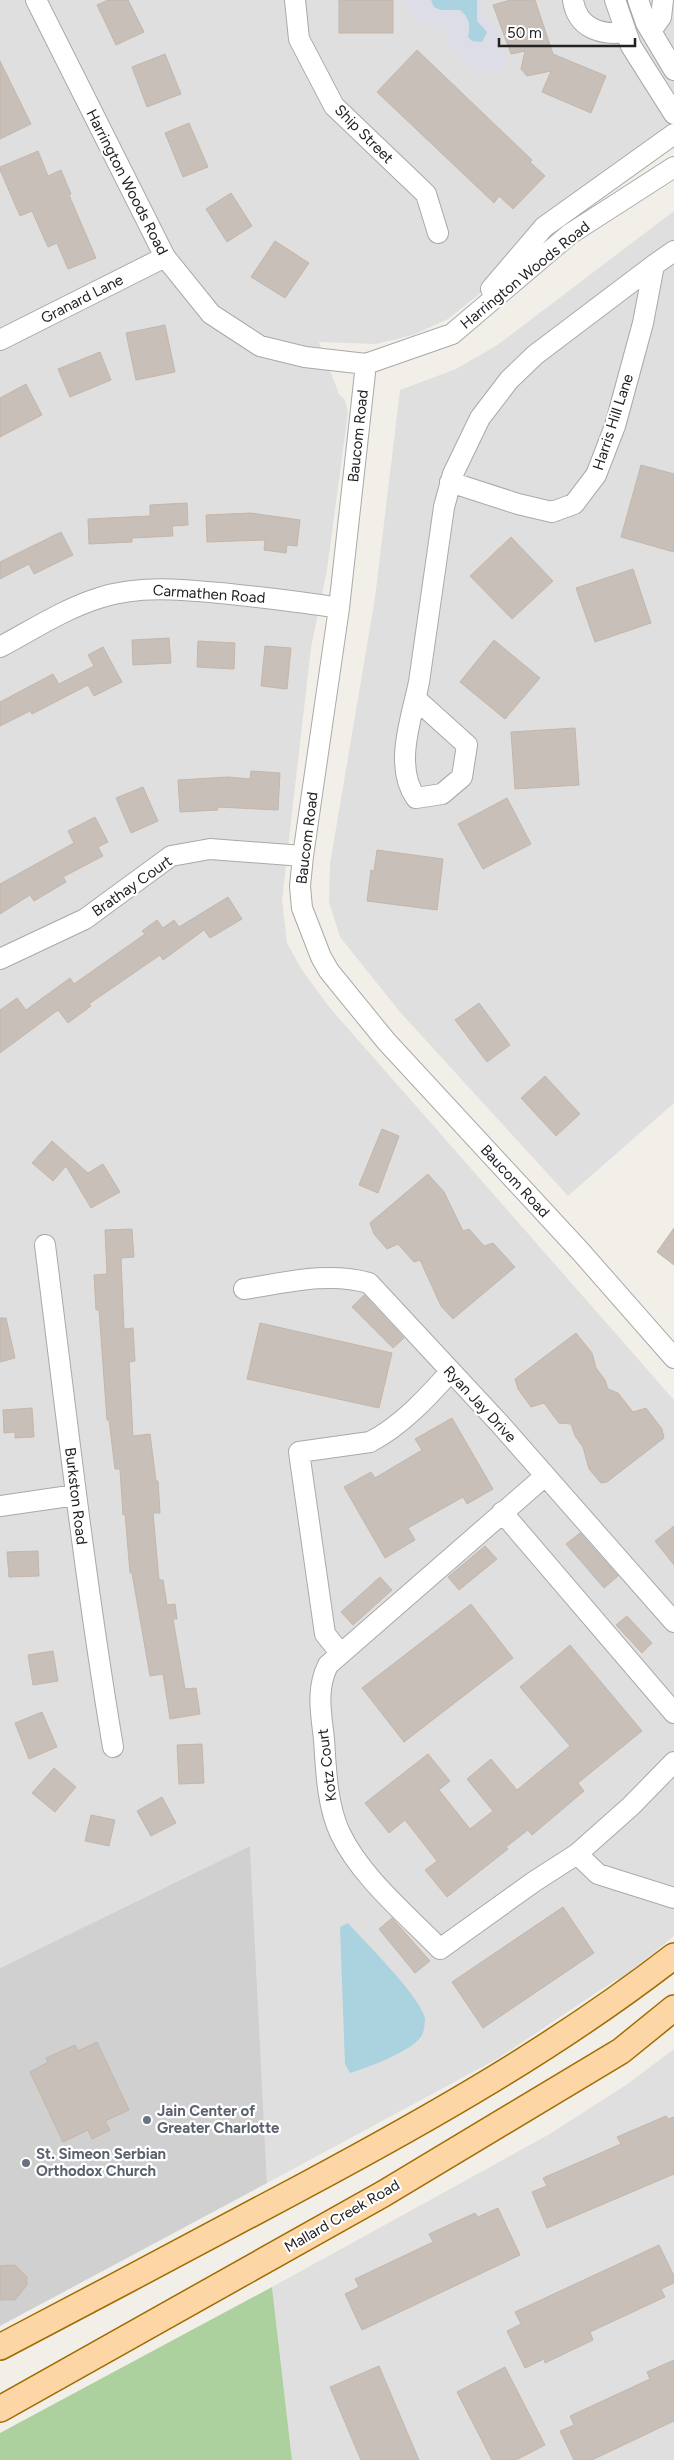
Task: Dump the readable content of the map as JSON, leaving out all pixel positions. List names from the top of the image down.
{
  "streets": {
    "main road": ["Mallard Creek Road"],
    "street": [
      "Ship Street",
      "Harrington Woods Road",
      "Granard Lane",
      "Harris Hill Lane",
      "Baucom Road",
      "Carmathen Road",
      "Brathay Court",
      "Ryan Jay Drive",
      "Burkston Road",
      "Kotz Court"
    ]
  },
  "crossings": [
    ["Harrington Woods Road", "Granard Lane"],
    ["Harrington Woods Road", "Baucom Road"],
    ["Baucom Road", "Carmathen Road"],
    ["Baucom Road", "Brathay Court"],
    ["Ryan Jay Drive", "Kotz Court"]
  ],
  "places": ["Jain Center of Greater Charlotte", "St. Simeon Serbian Orthodox Church"],
  "scale_bar": "50 m"
}
